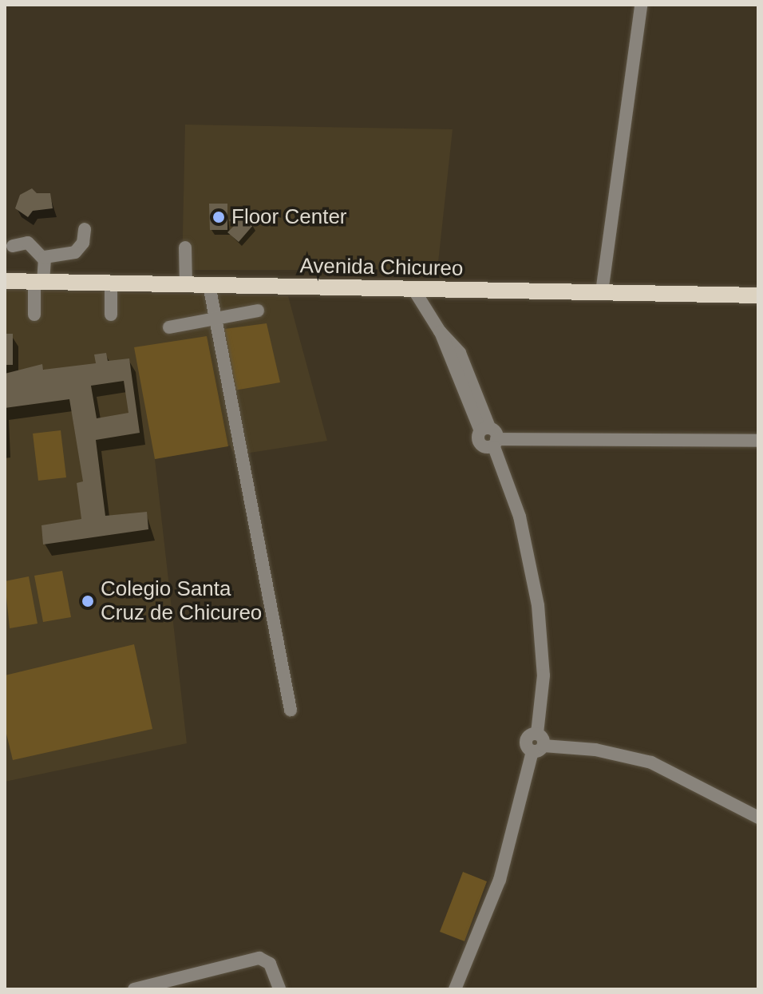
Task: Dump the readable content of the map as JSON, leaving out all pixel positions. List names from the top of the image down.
{
  "streets": {
    "main road": ["Avenida Chicureo"]
  },
  "places": ["Floor Center", "Colegio Santa Cruz de Chicureo"]
}
